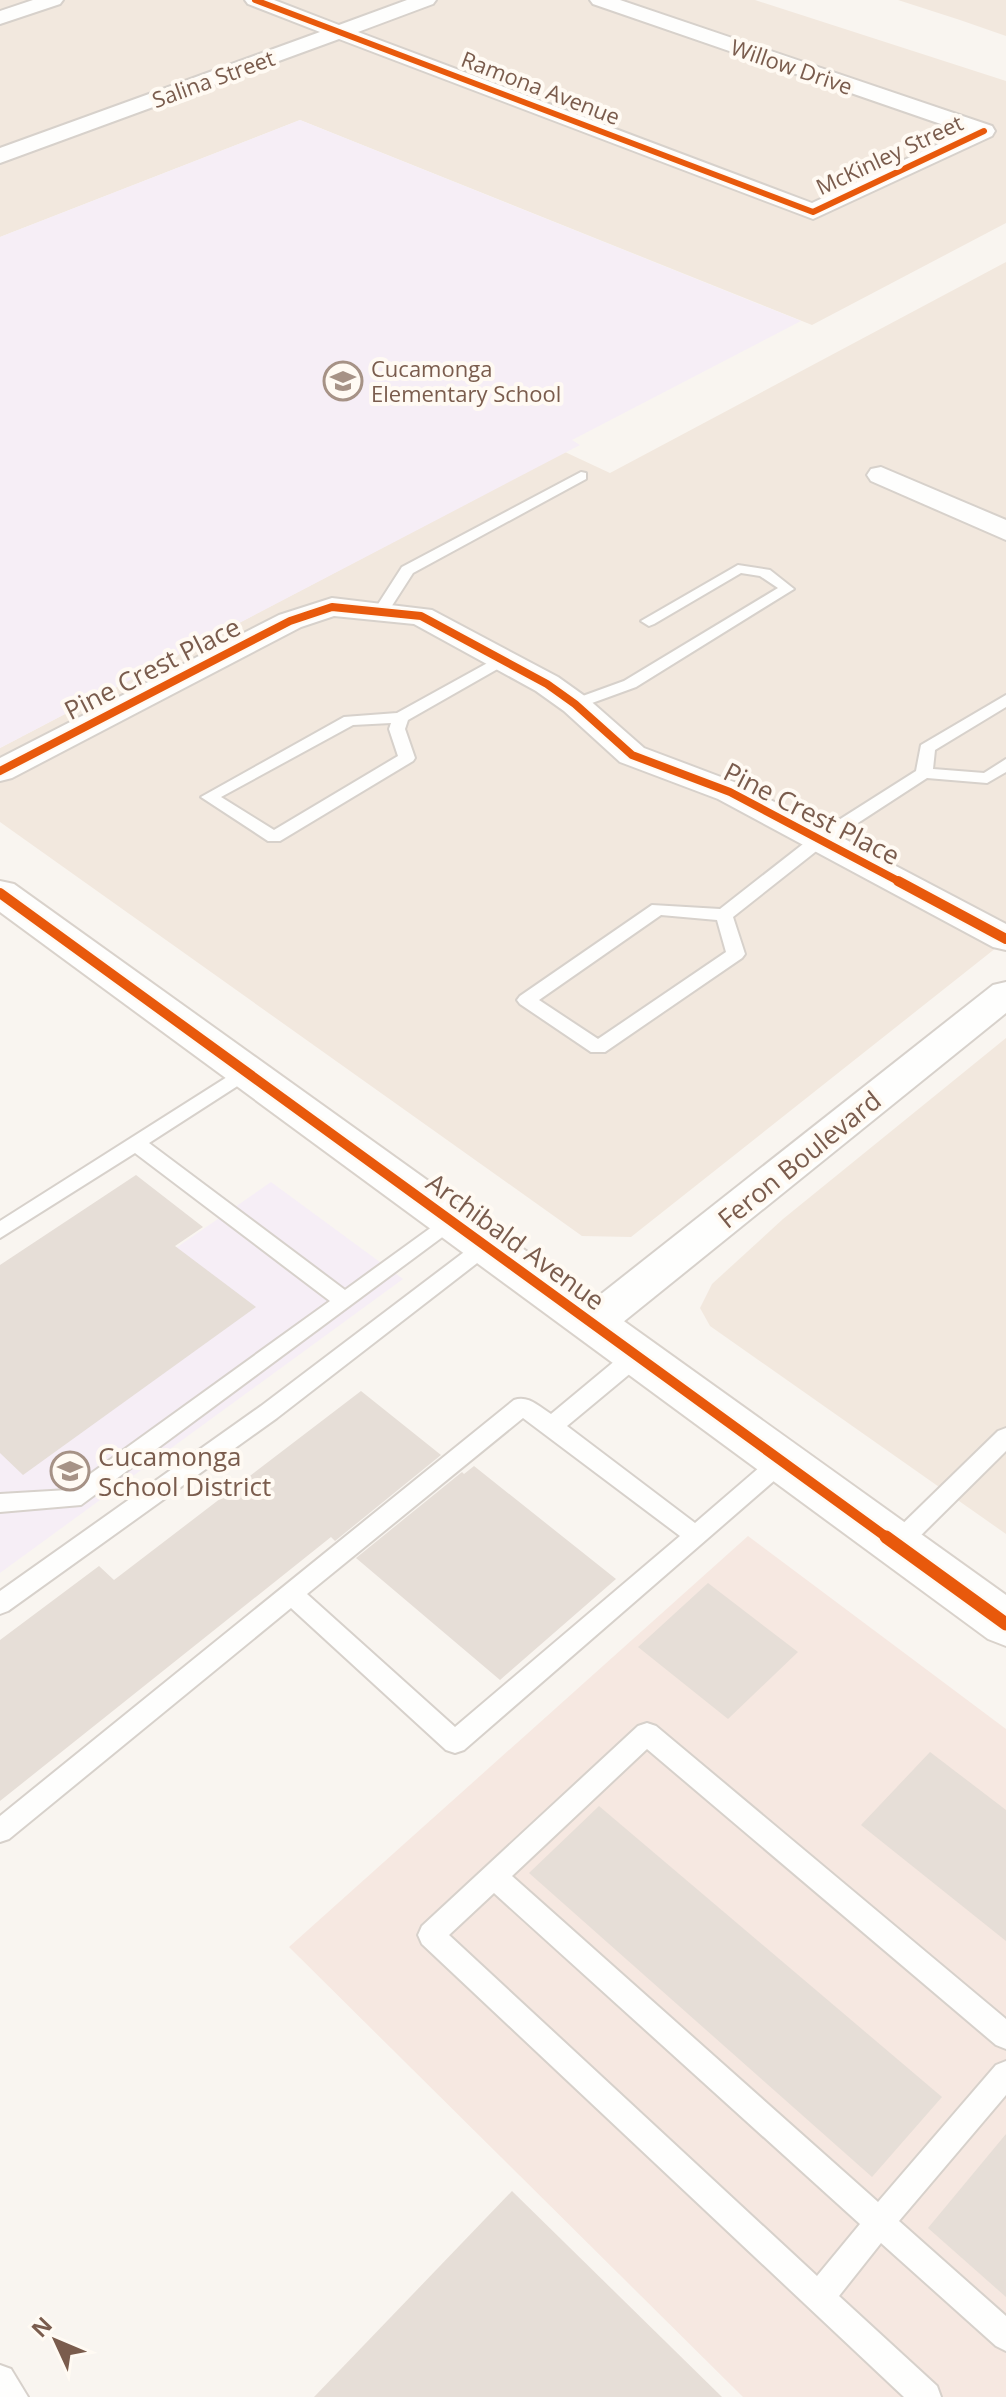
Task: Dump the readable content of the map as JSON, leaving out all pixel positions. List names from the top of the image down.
{
  "streets": {
    "main road": ["Archibald Avenue"],
    "street": [
      "Willow Drive",
      "Salina Street",
      "Ramona Avenue",
      "McKinley Street",
      "Pine Crest Place",
      "Feron Boulevard"
    ]
  },
  "crossings": [
    ["Willow Drive", "McKinley Street"],
    ["Salina Street", "Ramona Avenue"],
    ["Ramona Avenue", "McKinley Street"],
    ["Feron Boulevard", "Archibald Avenue"]
  ],
  "places": {
    "school or university": ["Cucamonga Elementary School", "Cucamonga School District"]
  },
  "north": "top left"
}
